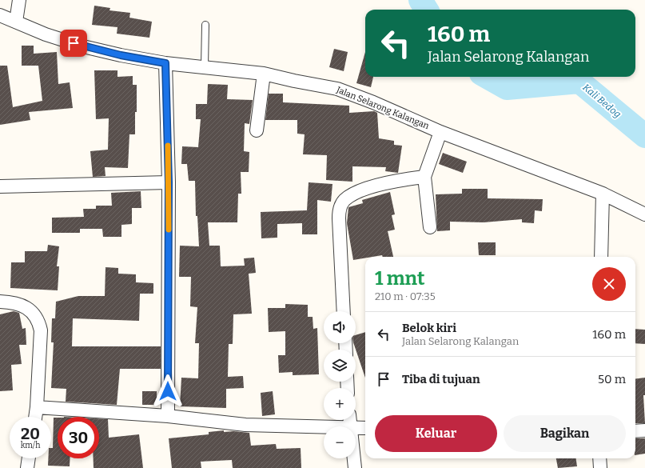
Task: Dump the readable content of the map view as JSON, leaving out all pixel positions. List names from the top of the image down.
{
  "streets": {
    "street": ["Jalan Selarong Kalangan"]
  },
  "water": ["Kali Bedog"],
  "page": {
    "turn": ["160 m", "Jalan Selarong Kalangan"],
    "heading": ["1 mnt", "210 m · 07:35"],
    "map_buttons": ["+", "−"],
    "list": [
      {
        "name": "Belok kiri",
        "note": "Jalan Selarong Kalangan",
        "value": "160 m"
      },
      {
        "name": "Tiba di tujuan",
        "value": "50 m"
      }
    ],
    "buttons": ["Keluar", "Bagikan"],
    "speed": "20 km/h",
    "limit": "30"
  }
}
